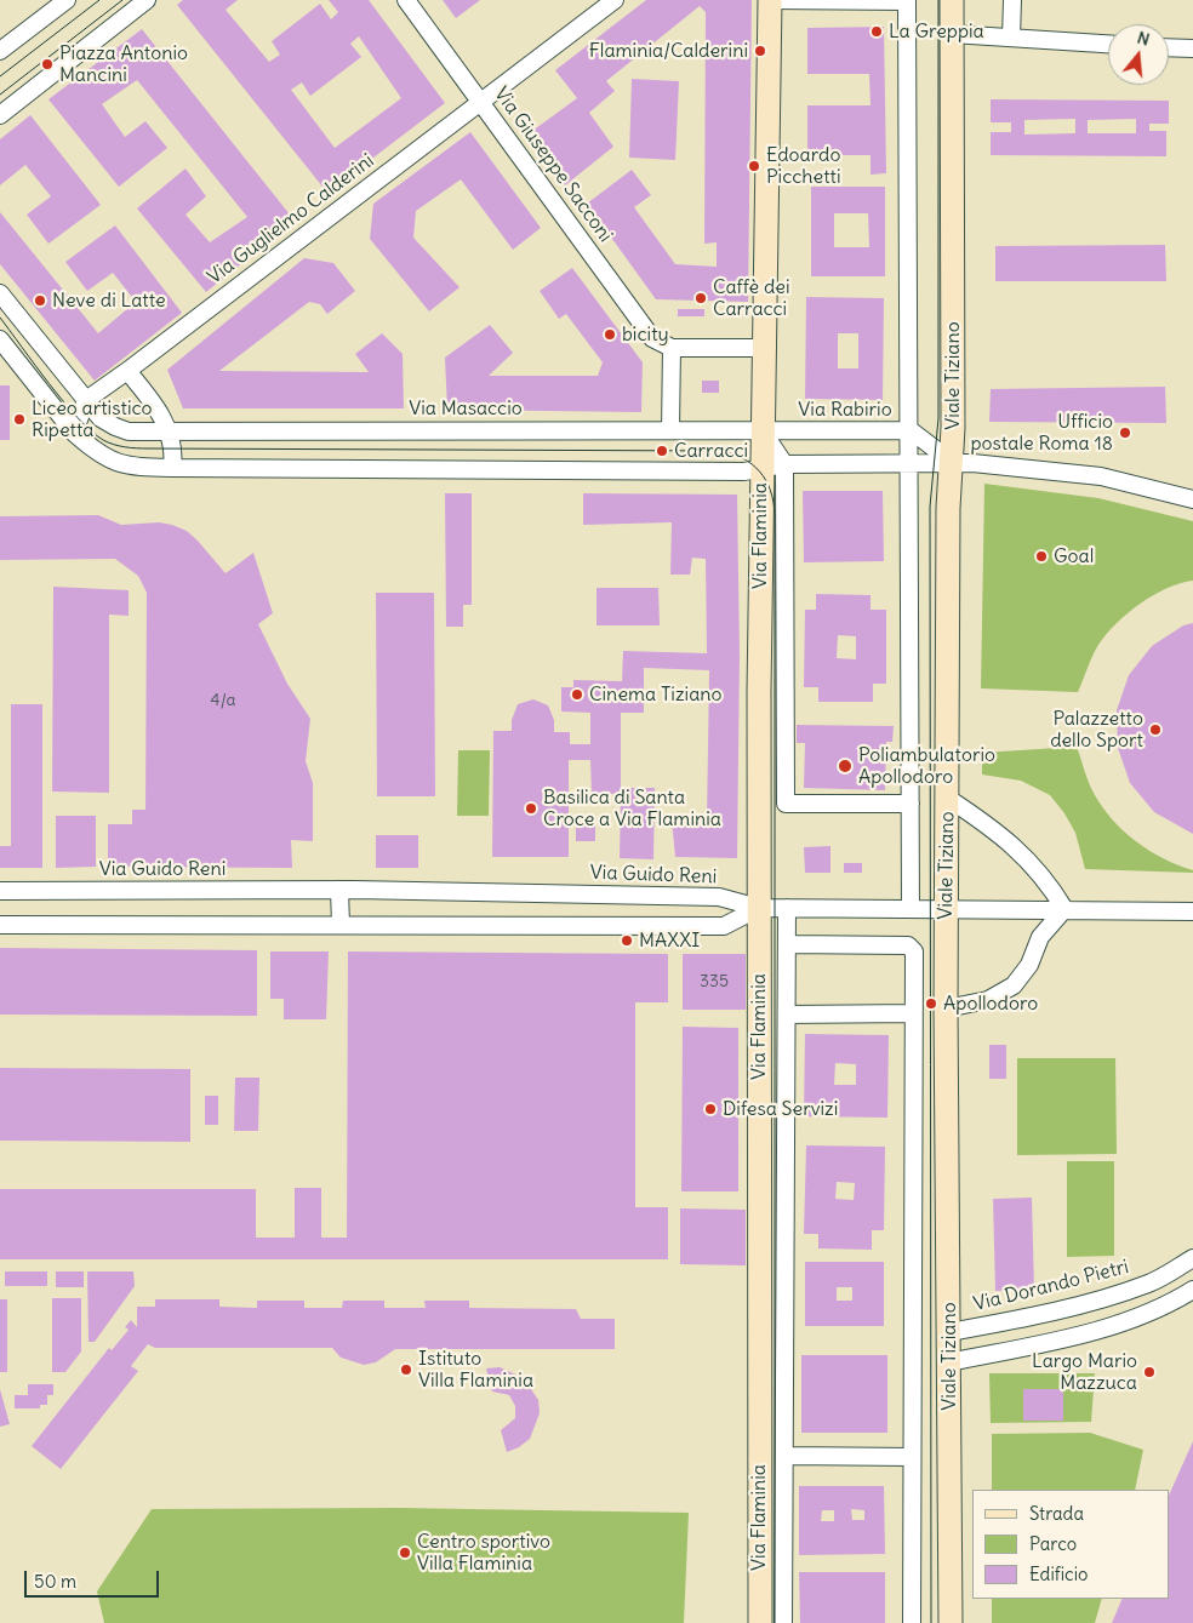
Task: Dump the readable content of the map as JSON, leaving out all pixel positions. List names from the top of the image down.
{
  "streets": {
    "street": [
      "Via Giuseppe Sacconi",
      "Via Guglielmo Calderini",
      "Viale Tiziano",
      "Via Masaccio",
      "Via Rabirio",
      "Via Flaminia",
      "Via Guido Reni",
      "Via Dorando Pietri"
    ]
  },
  "crossings": [
    ["Via Giuseppe Sacconi", "Via Guglielmo Calderini"],
    ["Via Guglielmo Calderini", "Via Masaccio"],
    ["Viale Tiziano", "Via Rabirio"],
    ["Viale Tiziano", "Via Flaminia"],
    ["Viale Tiziano", "Via Dorando Pietri"],
    ["Via Masaccio", "Via Rabirio"],
    ["Via Masaccio", "Via Flaminia"],
    ["Via Rabirio", "Via Flaminia"],
    ["Via Flaminia", "Via Guido Reni"]
  ],
  "places": [
    "La Greppia",
    "Flaminia/Calderini",
    "Piazza Antonio Mancini",
    "Edoardo Picchetti",
    "Caffè dei Carracci",
    "Neve di Latte",
    "bicity",
    "Liceo artistico Ripetta",
    "Ufficio postale Roma 18",
    "Carracci",
    "Goal",
    "Cinema Tiziano",
    "Palazzetto dello Sport",
    "Poliambulatorio Apollodoro",
    "Basilica di Santa Croce a Via Flaminia",
    "MAXXI",
    "Apollodoro",
    "Difesa Servizi",
    "Istituto Villa Flaminia",
    "Largo Mario Mazzuca",
    "Centro sportivo Villa Flaminia"
  ],
  "house_numbers": ["4/a", "335"],
  "legend": ["Strada", "Parco", "Edificio"],
  "scale_bar": "50 m",
  "north": "top"
}
